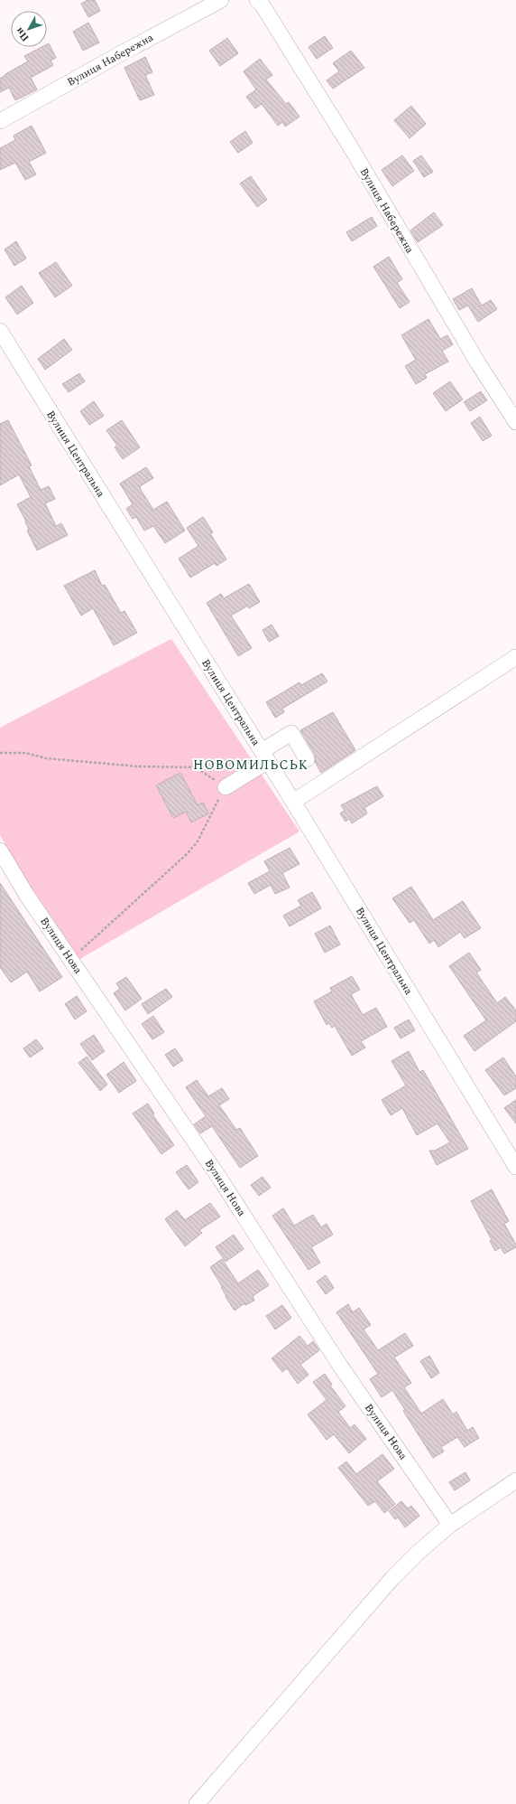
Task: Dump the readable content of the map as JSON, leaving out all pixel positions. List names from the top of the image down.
{
  "streets": {
    "street": ["Вулиця Набережна", "Вулиця Центральна", "Вулиця Нова"]
  },
  "districts": ["НОВОМИЛЬСЬК"],
  "north": "bottom left"
}
